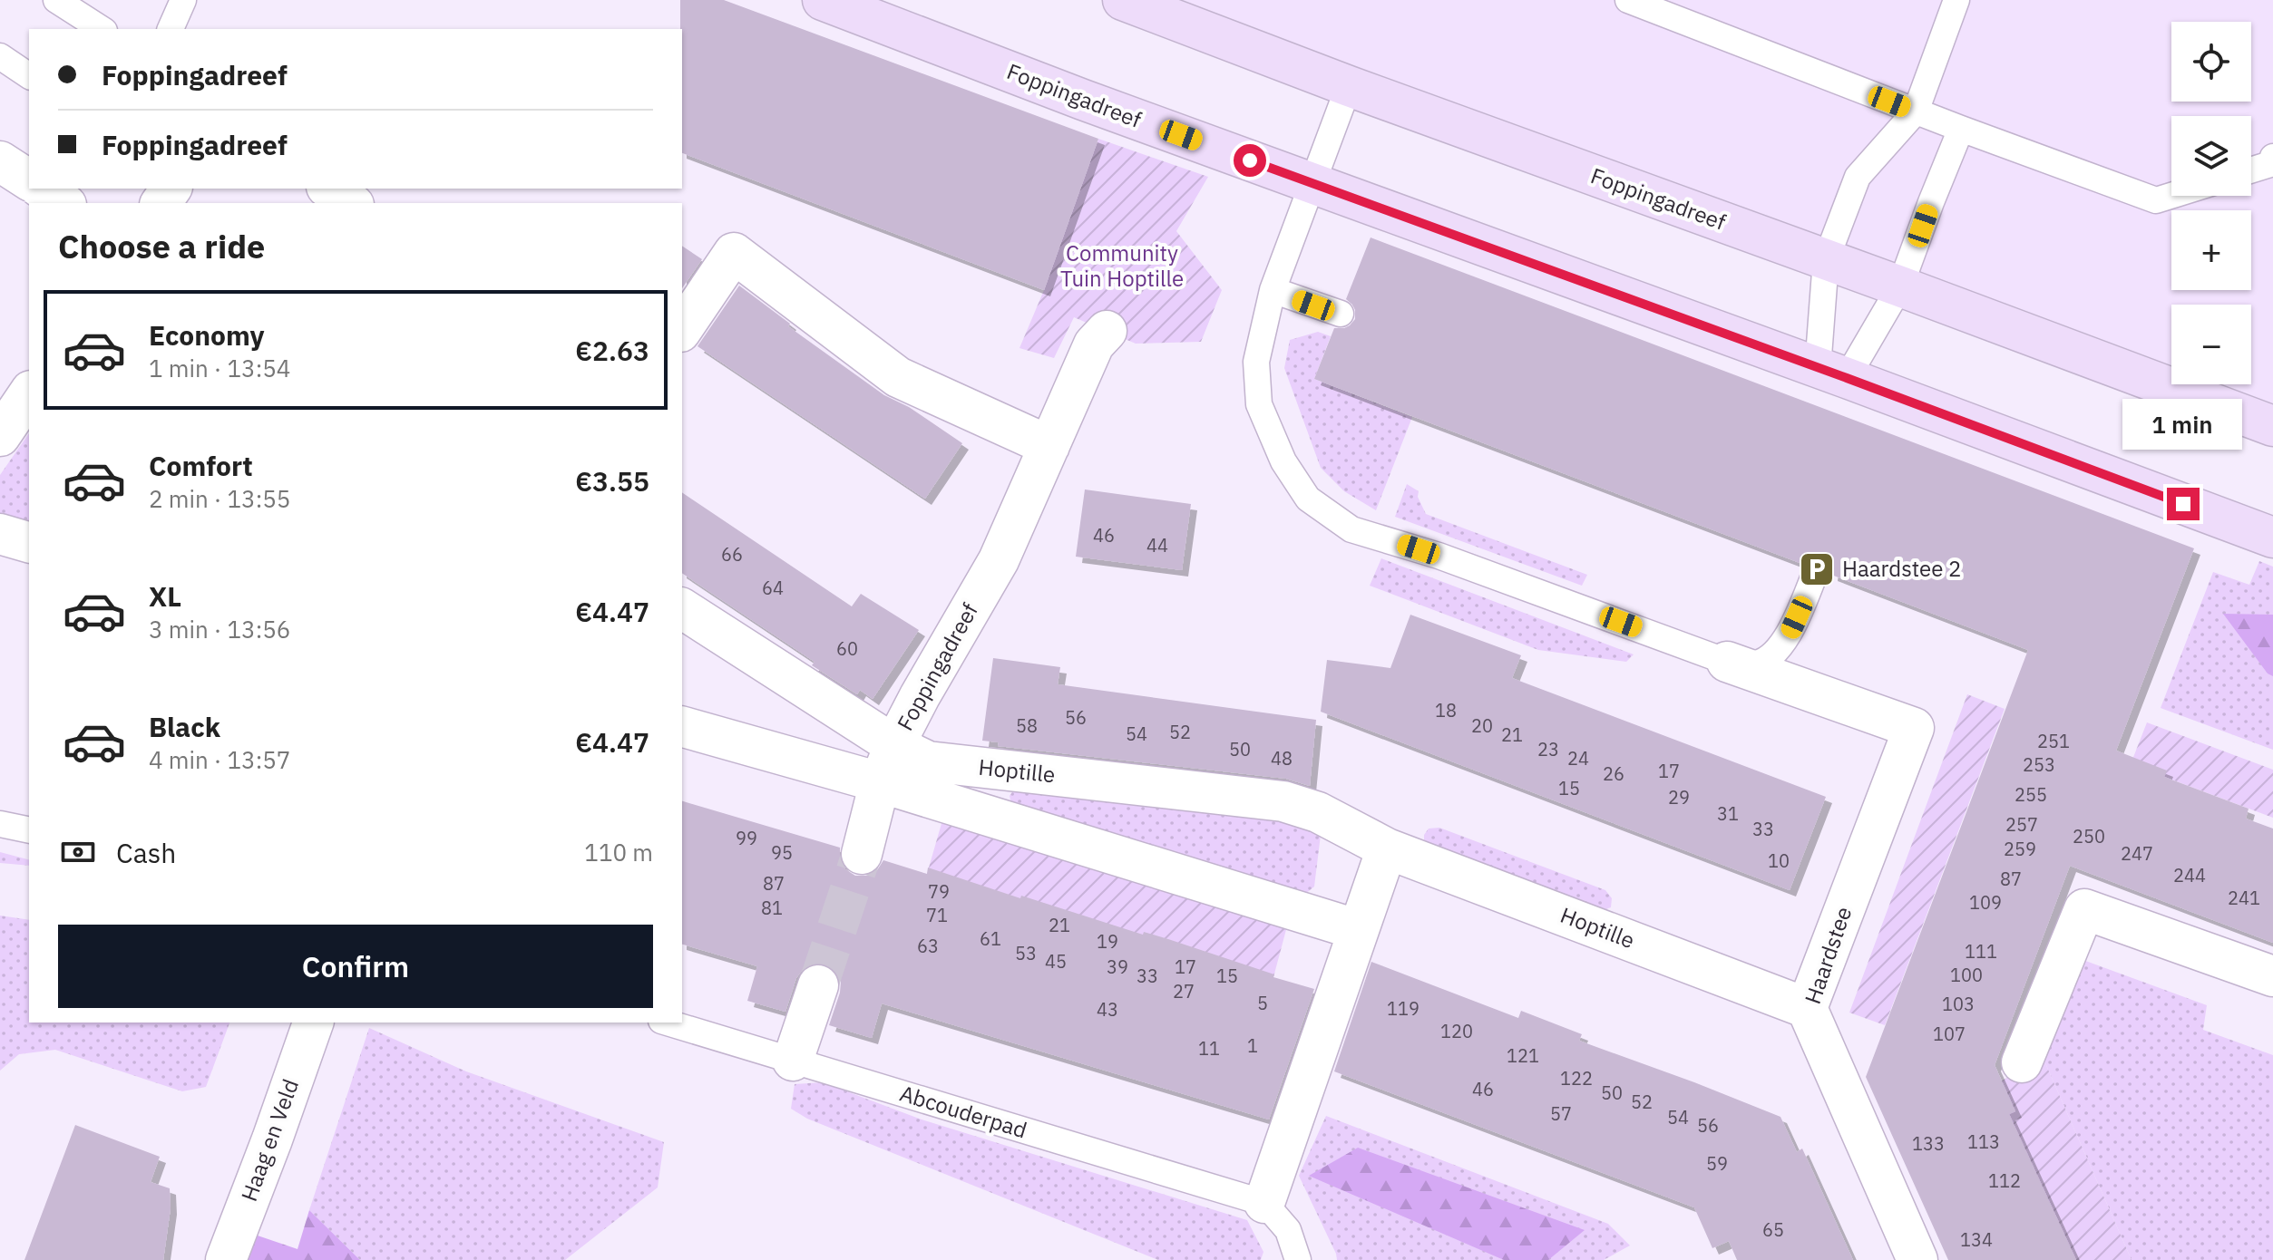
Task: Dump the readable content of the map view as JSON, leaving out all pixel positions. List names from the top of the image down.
{
  "streets": {
    "street": [
      "Foppingadreef",
      "Hoptille",
      "Haardstee",
      "Haag en Veld"
    ],
    "lane": ["Abcouderpad"]
  },
  "crossings": [
    ["Foppingadreef", "Hoptille"],
    ["Hoptille", "Haardstee"]
  ],
  "parks": ["Community Tuin Hoptille"],
  "places": {
    "parking": ["Haardstee 2"]
  },
  "house_numbers": [
    "46",
    "44",
    "66",
    "64",
    "60",
    "18",
    "56",
    "58",
    "20",
    "52",
    "54",
    "21",
    "251",
    "50",
    "23",
    "48",
    "24",
    "253",
    "17",
    "26",
    "15",
    "255",
    "29",
    "31",
    "257",
    "33",
    "250",
    "99",
    "259",
    "95",
    "247",
    "10",
    "244",
    "87",
    "87",
    "79",
    "241",
    "109",
    "81",
    "71",
    "21",
    "61",
    "19",
    "63",
    "111",
    "53",
    "45",
    "39",
    "17",
    "100",
    "33",
    "15",
    "27",
    "5",
    "103",
    "119",
    "43",
    "120",
    "107",
    "1",
    "11",
    "121",
    "122",
    "46",
    "50",
    "52",
    "57",
    "54",
    "56",
    "113",
    "133",
    "59",
    "112",
    "65",
    "134"
  ],
  "page": {
    "map_buttons": ["+", "−"],
    "banner": ["Foppingadreef", "Foppingadreef"],
    "heading": "Choose a ride",
    "list": [
      {
        "name": "Economy",
        "note": "1 min · 13:54",
        "value": "€2.63"
      },
      {
        "name": "Comfort",
        "note": "2 min · 13:55",
        "value": "€3.55"
      },
      {
        "name": "XL",
        "note": "3 min · 13:56",
        "value": "€4.47"
      },
      {
        "name": "Black",
        "note": "4 min · 13:57",
        "value": "€4.47"
      }
    ],
    "bubble": "1 min",
    "pay": ["Cash", "110 m"],
    "buttons": "Confirm"
  }
}
